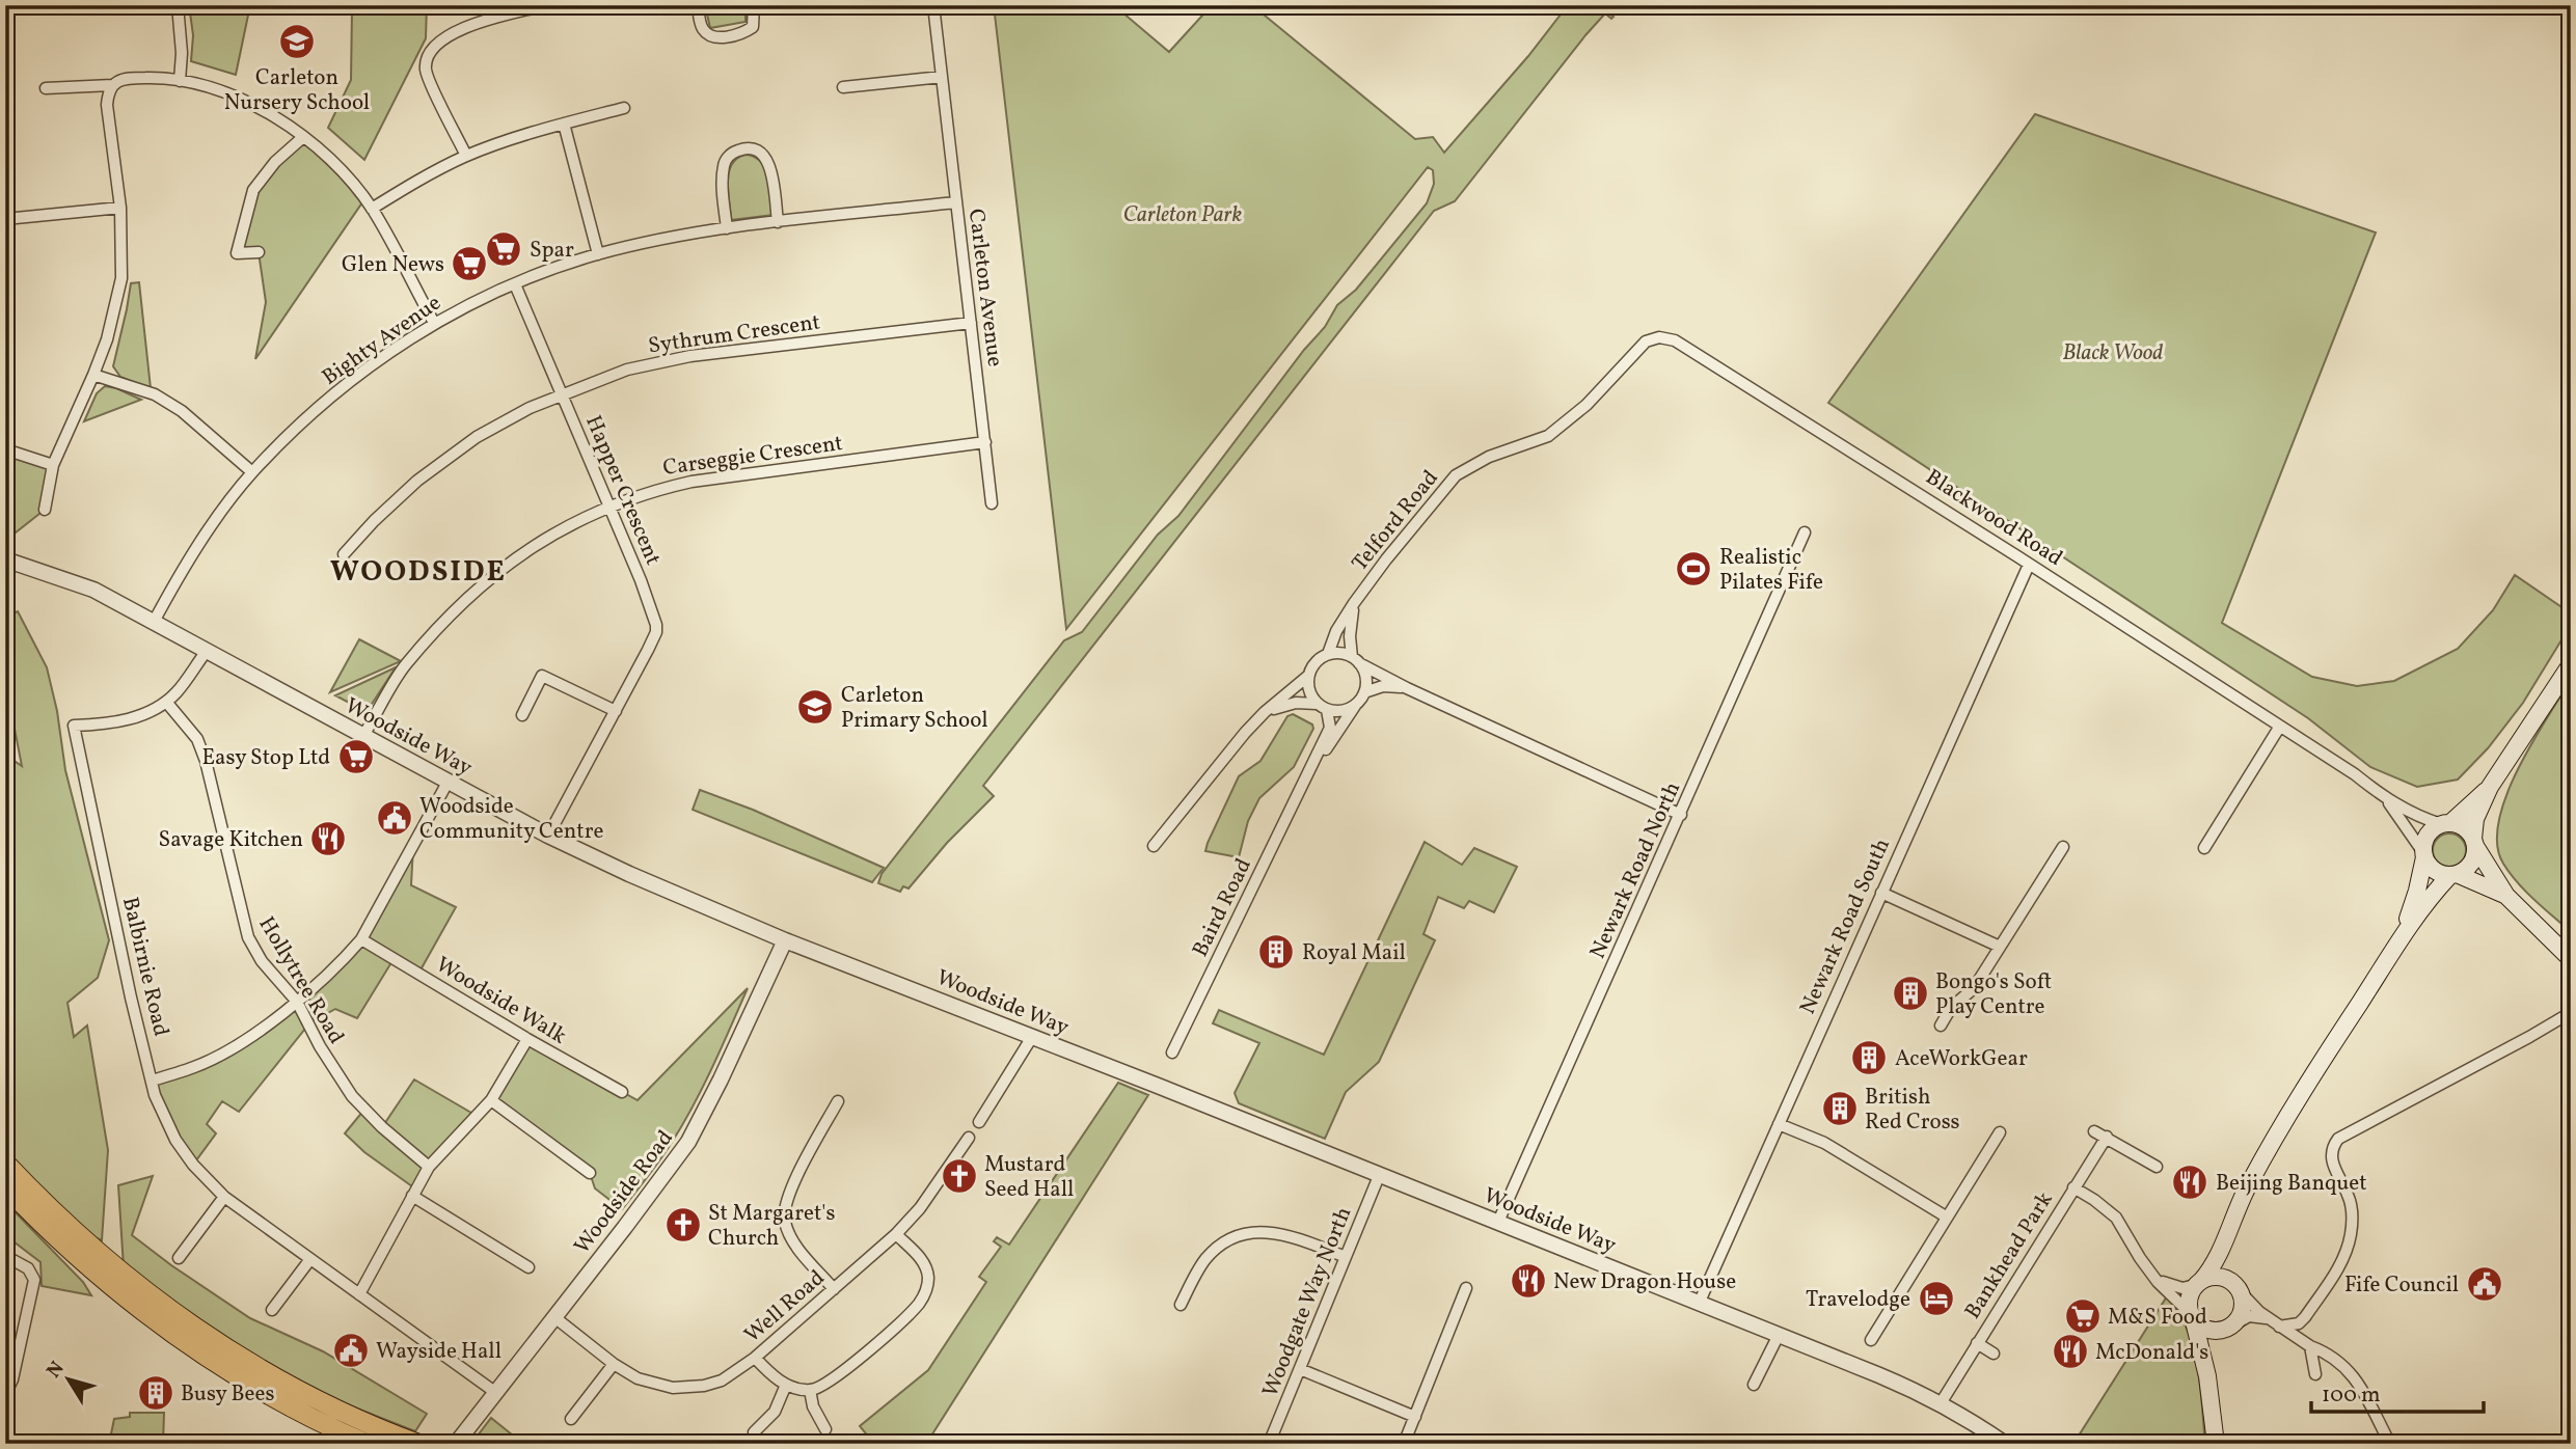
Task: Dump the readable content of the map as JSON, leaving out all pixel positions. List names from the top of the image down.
{
  "streets": {
    "street": [
      "Carleton Avenue",
      "Sythrum Crescent",
      "Bighty Avenue",
      "Carseggie Crescent",
      "Happer Crescent",
      "Blackwood Road",
      "Telford Road",
      "Woodside Way",
      "Newark Road North",
      "Baird Road",
      "Newark Road South",
      "Balbirnie Road",
      "Hollytree Road",
      "Woodside Walk",
      "Woodside Road",
      "Bankhead Park",
      "Woodgate Way North",
      "Well Road"
    ]
  },
  "crossings": [
    ["Carleton Avenue", "Sythrum Crescent"],
    ["Carleton Avenue", "Bighty Avenue"],
    ["Carleton Avenue", "Carseggie Crescent"],
    ["Sythrum Crescent", "Happer Crescent"],
    ["Bighty Avenue", "Happer Crescent"],
    ["Bighty Avenue", "Woodside Way"],
    ["Carseggie Crescent", "Happer Crescent"],
    ["Carseggie Crescent", "Woodside Way"],
    ["Happer Crescent", "Woodside Way"],
    ["Blackwood Road", "Telford Road"],
    ["Blackwood Road", "Newark Road South"],
    ["Telford Road", "Baird Road"],
    ["Woodside Way", "Newark Road North"],
    ["Woodside Way", "Newark Road South"],
    ["Woodside Way", "Woodside Road"],
    ["Woodside Way", "Bankhead Park"],
    ["Woodside Way", "Woodgate Way North"],
    ["Balbirnie Road", "Hollytree Road"],
    ["Balbirnie Road", "Woodside Road"],
    ["Woodside Road", "Well Road"]
  ],
  "districts": ["WOODSIDE"],
  "parks": ["Carleton Park", "Black Wood"],
  "places": {
    "school or university": ["Carleton Nursery School", "Carleton Primary School"],
    "supermarket": [
      "Spar",
      "Glen News",
      "Easy Stop Ltd",
      "M&S Food"
    ],
    "sports": ["Realistic Pilates Fife"],
    "public building": ["Woodside Community Centre", "Fife Council", "Wayside Hall"],
    "restaurant": [
      "Savage Kitchen",
      "Beijing Banquet",
      "New Dragon House",
      "McDonald's"
    ],
    "building": [
      "Royal Mail",
      "Bongo's Soft Play Centre",
      "AceWorkGear",
      "British Red Cross",
      "Busy Bees"
    ],
    "church": ["Mustard Seed Hall", "St Margaret's Church"],
    "hotel": ["Travelodge"]
  },
  "scale_bar": "100 m",
  "north": "top left"
}
